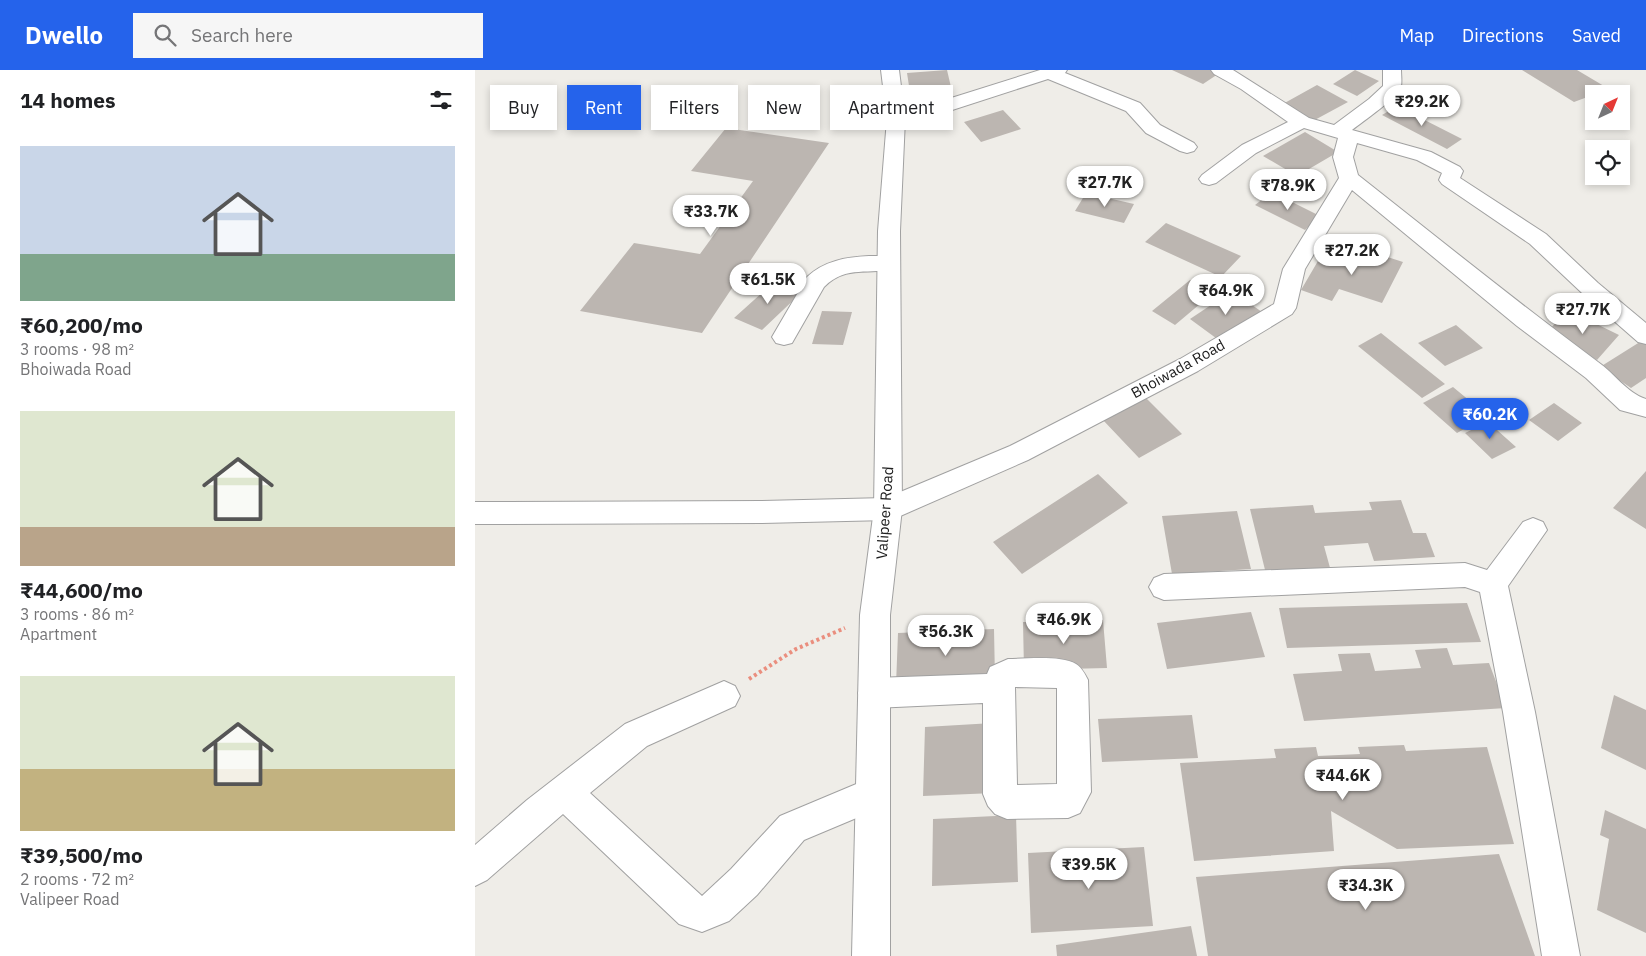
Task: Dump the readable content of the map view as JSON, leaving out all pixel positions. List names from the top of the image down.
{
  "streets": {
    "street": ["Bhoiwada Road", "Valipeer Road"]
  },
  "crossings": [
    ["Bhoiwada Road", "Valipeer Road"]
  ],
  "north": "top right",
  "page": {
    "header": "Dwello",
    "search": "Search here",
    "nav": ["Map", "Directions", "Saved"],
    "heading": "14 homes",
    "price": [
      "₹29.2K",
      "₹27.7K",
      "₹78.9K",
      "₹33.7K",
      "₹27.2K",
      "₹61.5K",
      "₹64.9K",
      "₹27.7K",
      "₹60.2K",
      "₹46.9K",
      "₹56.3K",
      "₹44.6K",
      "₹39.5K",
      "₹34.3K"
    ],
    "chip": [
      "Buy",
      "Rent",
      "Filters",
      "New",
      "Apartment"
    ],
    "list": [
      {
        "name": "₹60,200/mo",
        "note": "3 rooms · 98 m² · Bhoiwada Road"
      },
      {
        "name": "₹44,600/mo",
        "note": "3 rooms · 86 m² · Apartment"
      },
      {
        "name": "₹39,500/mo",
        "note": "2 rooms · 72 m² · Valipeer Road"
      }
    ]
  }
}
